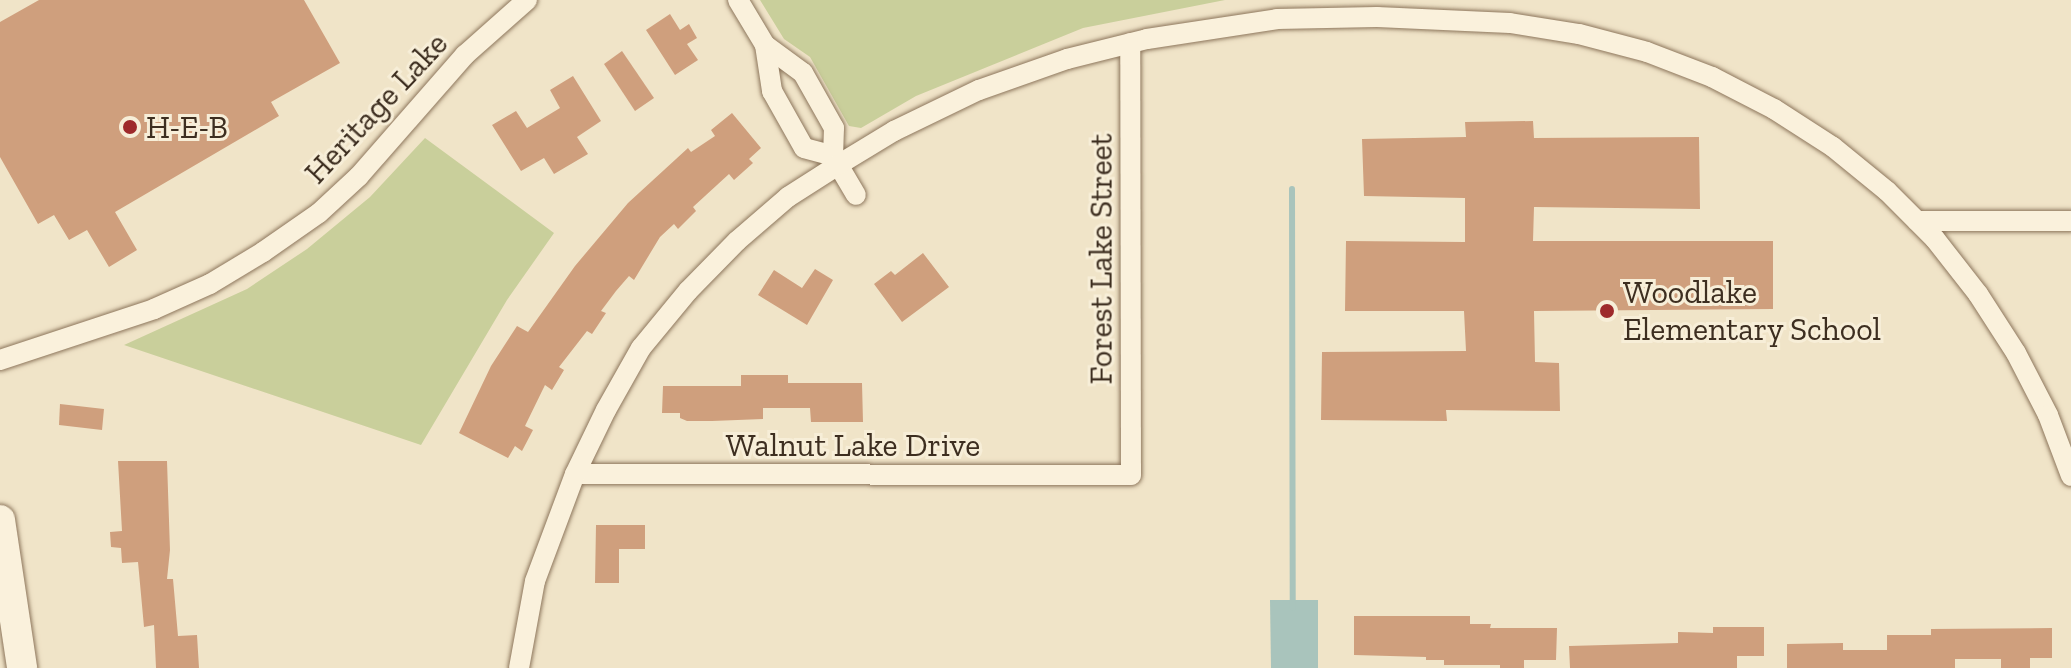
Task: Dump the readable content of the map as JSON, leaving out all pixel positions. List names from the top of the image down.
{
  "streets": {
    "street": ["Heritage Lake", "Forest Lake Street", "Walnut Lake Drive"]
  },
  "crossings": [
    ["Forest Lake Street", "Walnut Lake Drive"]
  ],
  "places": ["H-E-B", "Woodlake Elementary School"]
}
